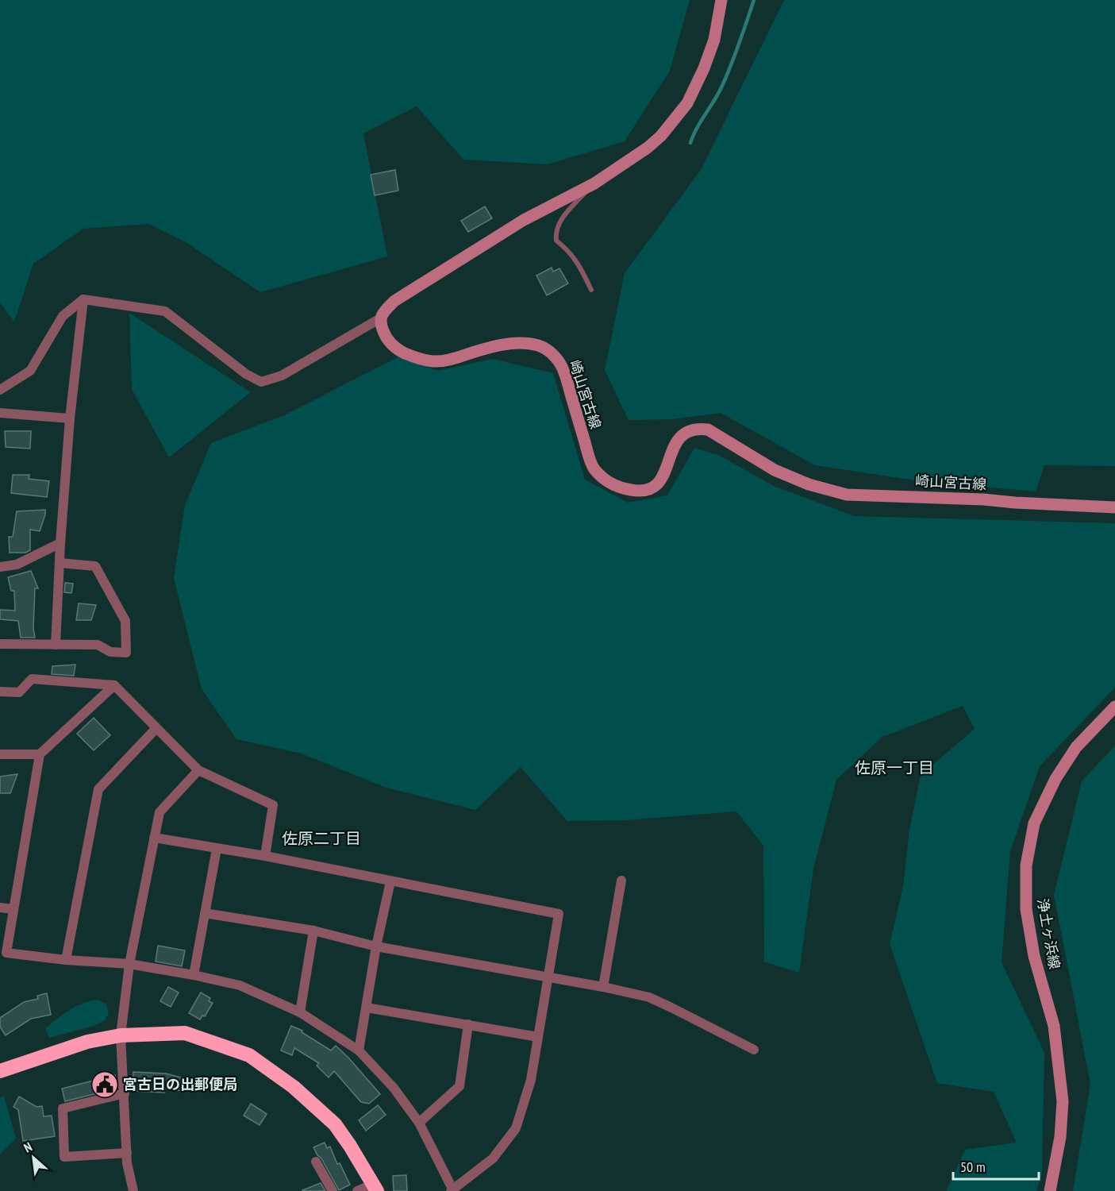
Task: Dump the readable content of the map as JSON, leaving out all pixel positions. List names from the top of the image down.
{
  "streets": {
    "main road": ["崎山宮古線", "浄土ヶ浜線"]
  },
  "districts": ["佐原一丁目", "佐原二丁目"],
  "places": {
    "public building": ["宮古日の出郵便局"]
  },
  "scale_bar": "50 m",
  "north": "top left"
}
